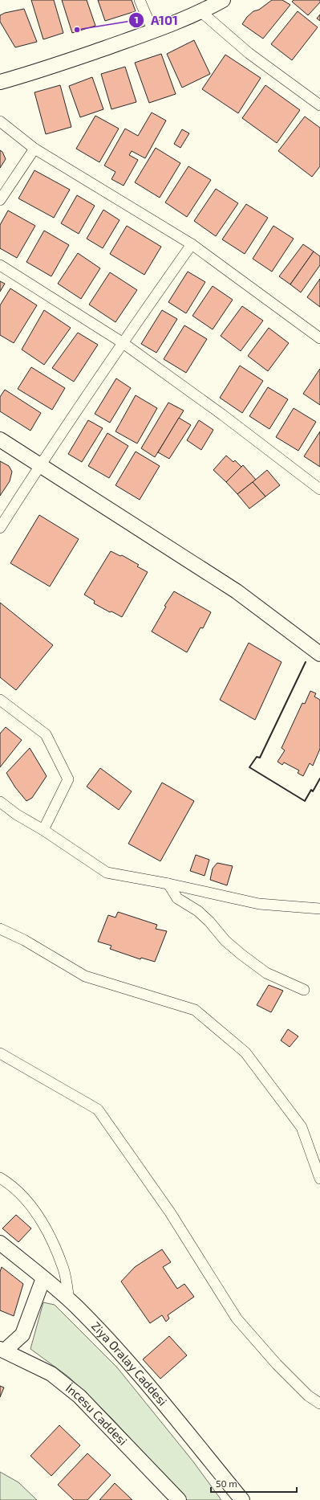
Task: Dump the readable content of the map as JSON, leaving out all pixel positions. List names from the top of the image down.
{
  "streets": {
    "street": ["Ziya Oralay Caddesi", "İncesu Caddesi"]
  },
  "places": ["A101"],
  "scale_bar": "50 m"
}
